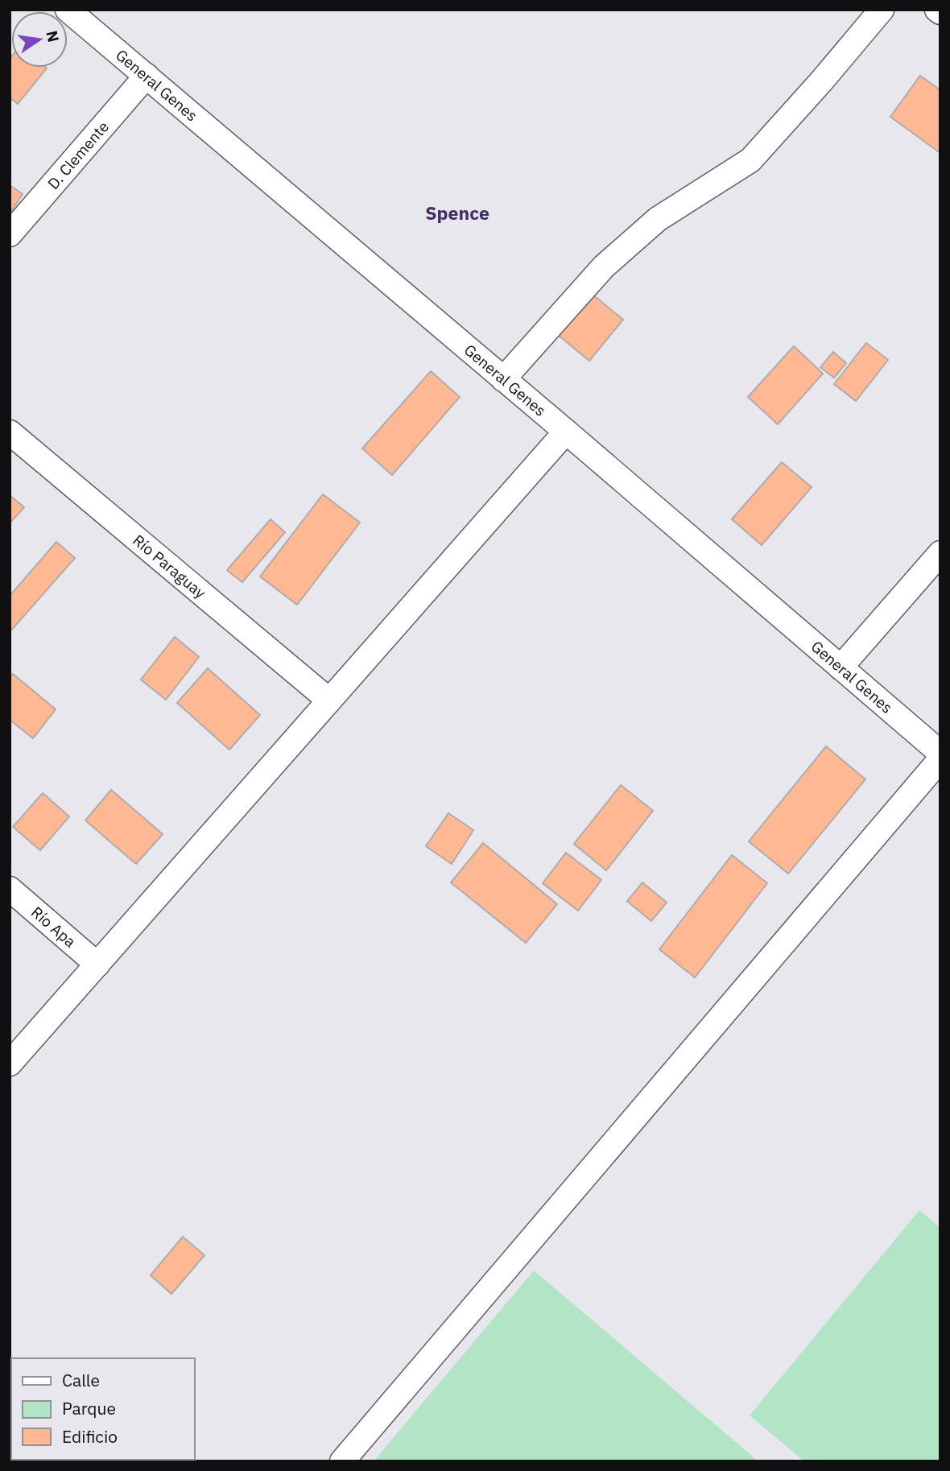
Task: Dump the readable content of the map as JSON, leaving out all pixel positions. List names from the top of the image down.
{
  "streets": {
    "street": [
      "General Genes",
      "D. Clemente",
      "Río Paraguay",
      "Río Apa"
    ]
  },
  "crossings": [
    ["General Genes", "D. Clemente"]
  ],
  "districts": ["Spence"],
  "legend": ["Calle", "Parque", "Edificio"],
  "north": "right"
}
